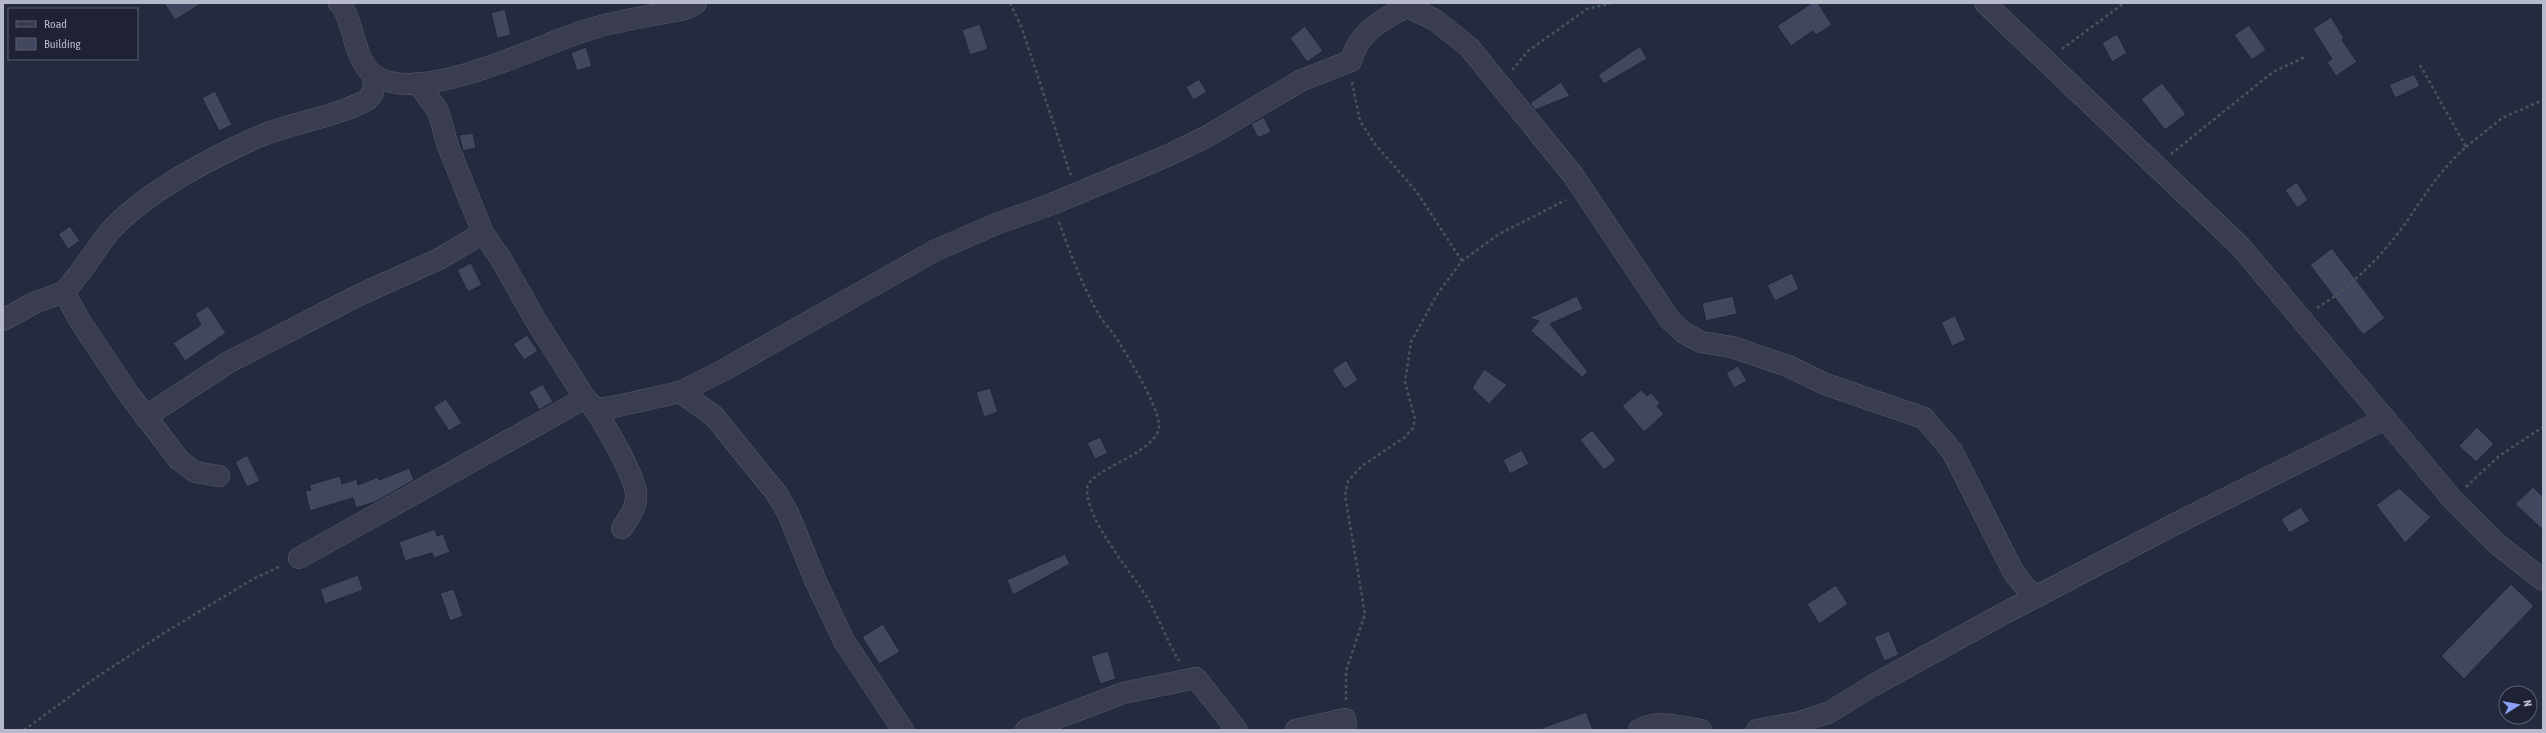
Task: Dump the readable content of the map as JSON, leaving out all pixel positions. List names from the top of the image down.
{
  "legend": ["Road", "Building"],
  "north": "right"
}
